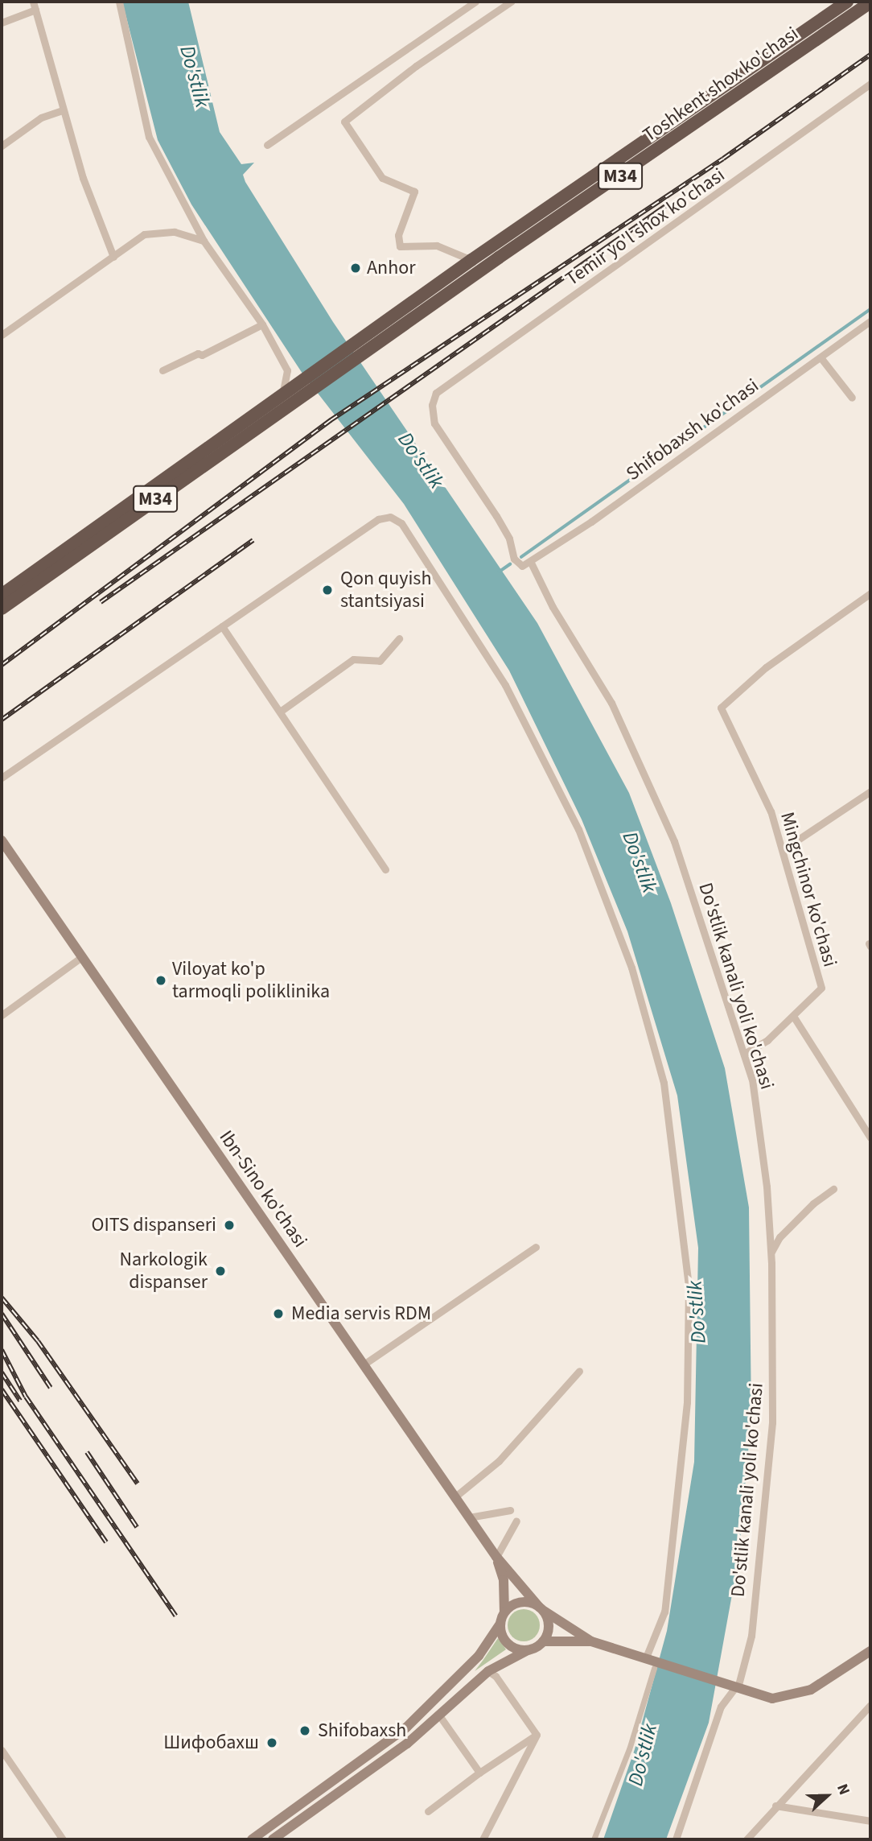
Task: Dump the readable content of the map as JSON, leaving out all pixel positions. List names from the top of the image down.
{
  "streets": {
    "highway": ["Toshkent shox ko'chasi", "M34"],
    "main road": ["Ibn-Sino ko'chasi"],
    "street": [
      "Temir yo'l shox ko'chasi",
      "Shifobaxsh ko'chasi",
      "Mingchinor ko'chasi",
      "Do'stlik kanali yoli ko'chasi"
    ]
  },
  "crossings": [
    ["Toshkent shox ko'chasi", "M34"],
    ["Temir yo'l shox ko'chasi", "Shifobaxsh ko'chasi"],
    ["Temir yo'l shox ko'chasi", "Do'stlik kanali yoli ko'chasi"],
    ["Shifobaxsh ko'chasi", "Do'stlik kanali yoli ko'chasi"],
    ["Mingchinor ko'chasi", "Do'stlik kanali yoli ko'chasi"]
  ],
  "water": ["Do'stlik"],
  "places": [
    "Anhor",
    "Qon quyish stantsiyasi",
    "Viloyat ko'p tarmoqli poliklinika",
    "OITS dispanseri",
    "Narkologik dispanser",
    "Media servis RDM",
    "Shifobaxsh",
    "Шифобахш"
  ],
  "north": "right"
}
